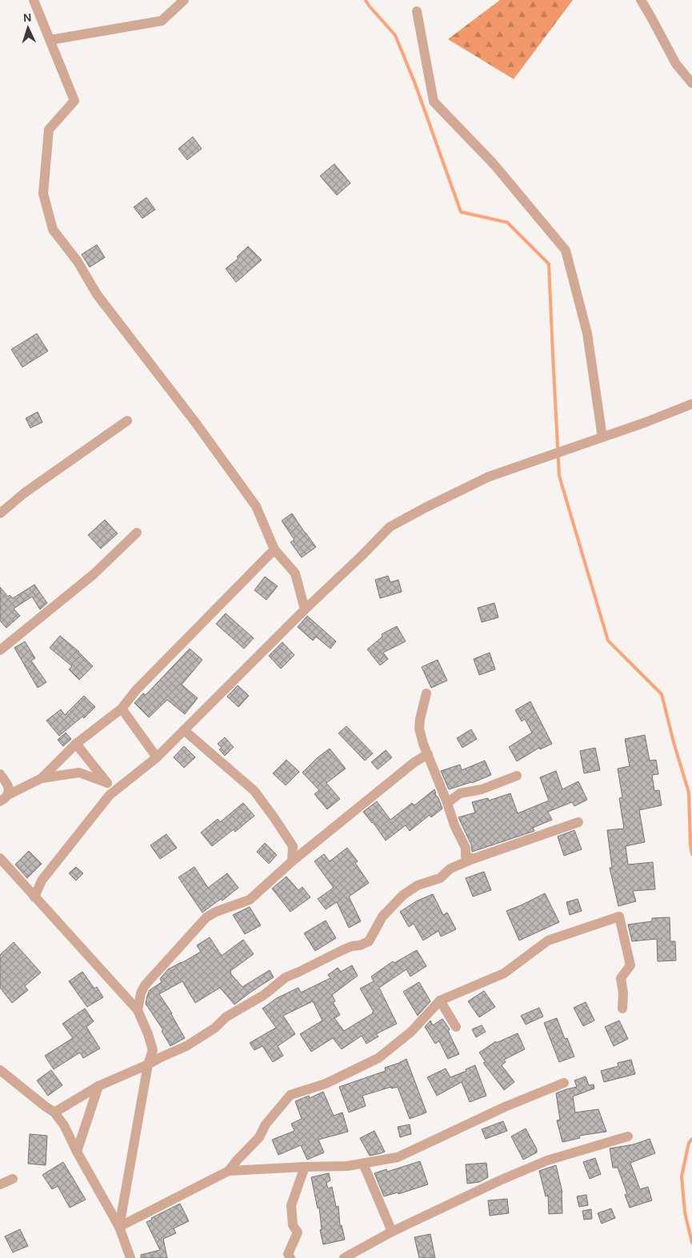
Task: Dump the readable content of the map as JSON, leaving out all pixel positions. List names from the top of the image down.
{
  "north": "top"
}
